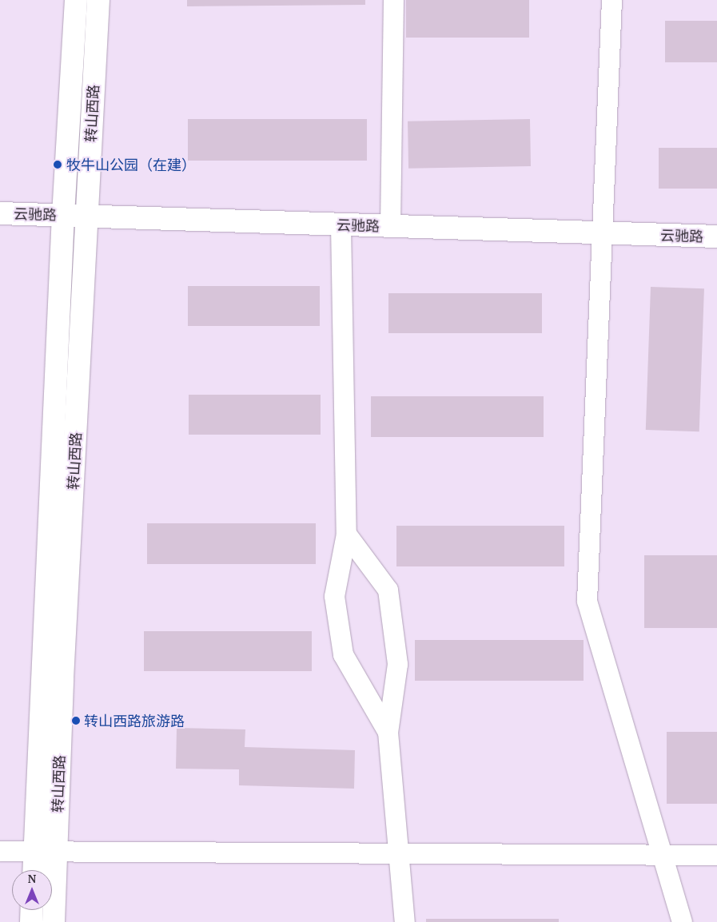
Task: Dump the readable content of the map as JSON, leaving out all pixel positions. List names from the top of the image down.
{
  "streets": {
    "main road": ["转山西路", "云驰路"]
  },
  "crossings": [
    ["转山西路", "云驰路"]
  ],
  "places": ["牧牛山公园（在建）", "转山西路旅游路"],
  "north": "top"
}
